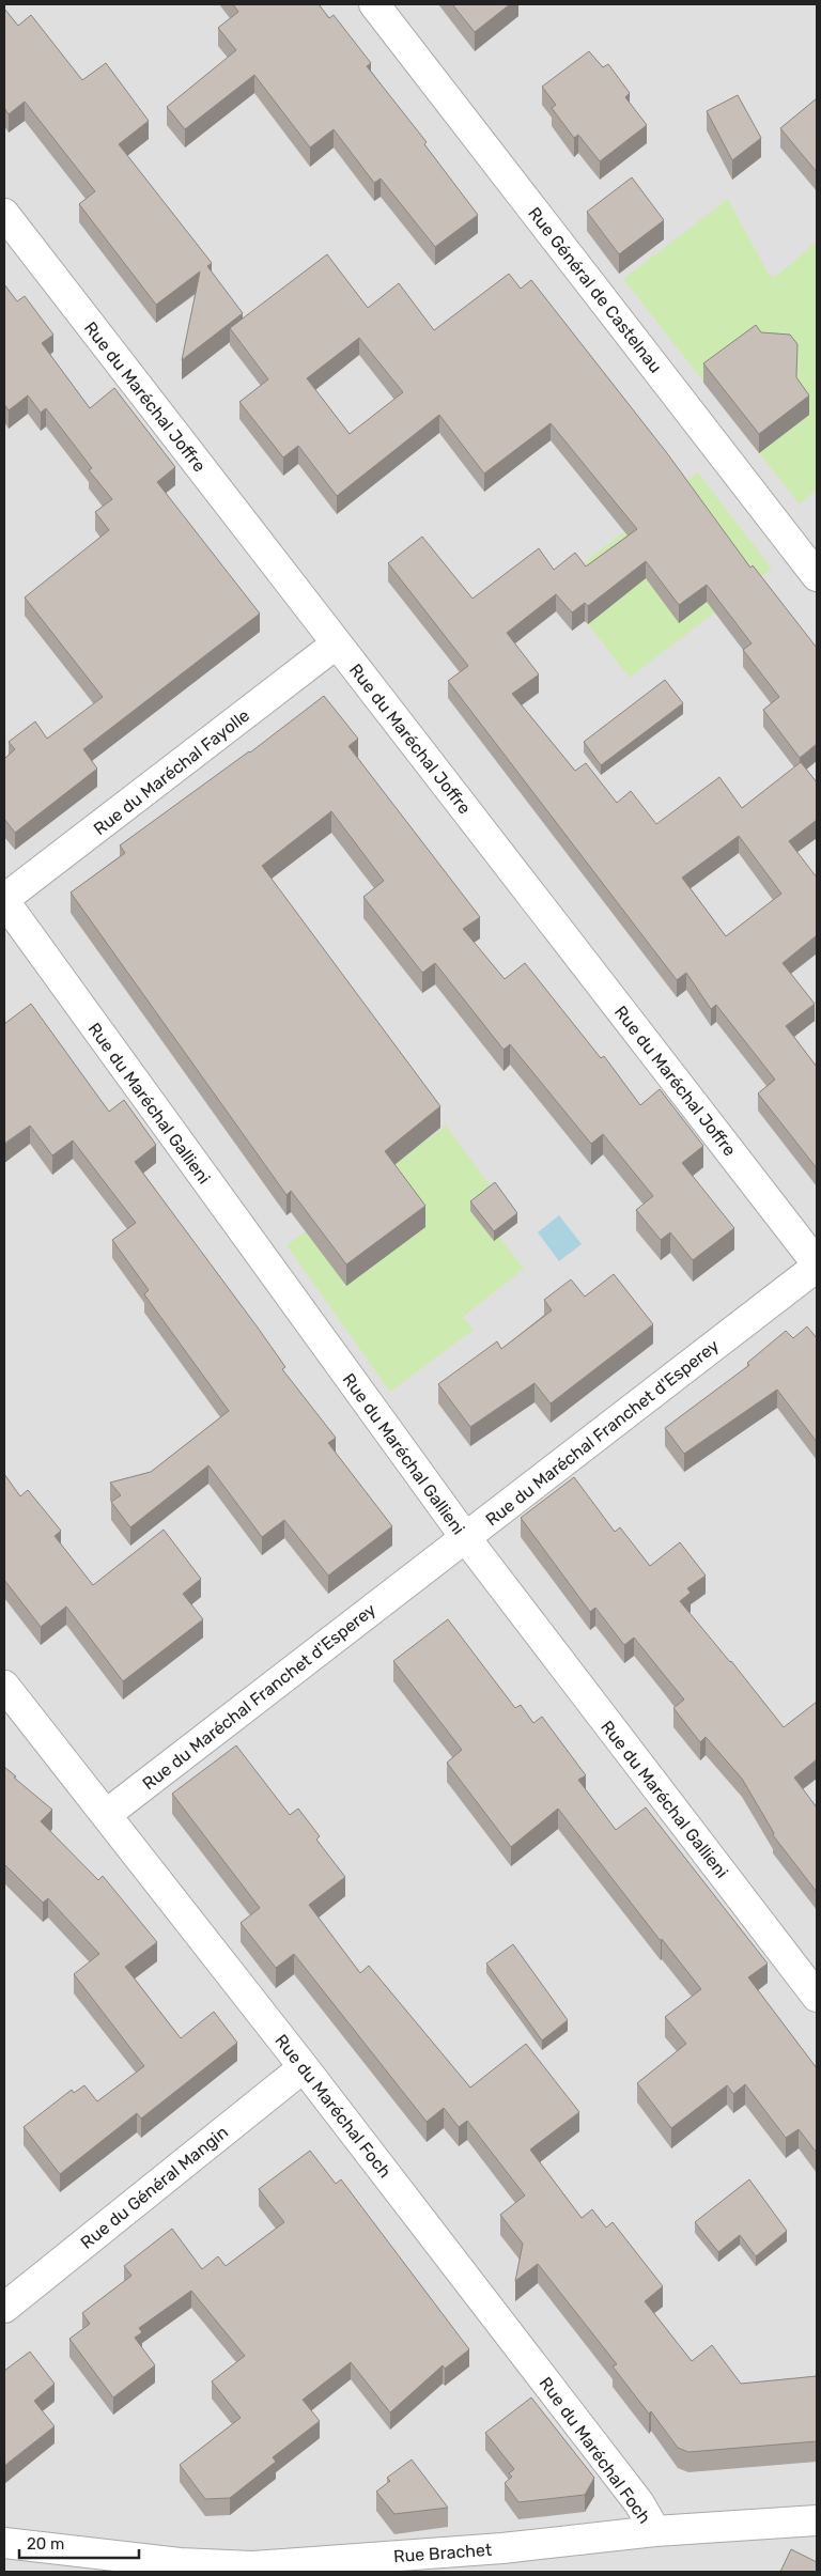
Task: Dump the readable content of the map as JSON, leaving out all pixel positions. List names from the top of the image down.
{
  "streets": {
    "street": [
      "Rue Général de Castelnau",
      "Rue du Maréchal Joffre",
      "Rue du Maréchal Fayolle",
      "Rue du Maréchal Gallieni",
      "Rue du Maréchal Franchet d'Esperey",
      "Rue du Maréchal Foch",
      "Rue du Général Mangin",
      "Rue Brachet"
    ]
  },
  "crossings": [
    ["Rue du Maréchal Joffre", "Rue du Maréchal Fayolle"],
    ["Rue du Maréchal Joffre", "Rue du Maréchal Franchet d'Esperey"],
    ["Rue du Maréchal Fayolle", "Rue du Maréchal Gallieni"],
    ["Rue du Maréchal Gallieni", "Rue du Maréchal Franchet d'Esperey"],
    ["Rue du Maréchal Franchet d'Esperey", "Rue du Maréchal Foch"],
    ["Rue du Maréchal Foch", "Rue du Général Mangin"],
    ["Rue du Maréchal Foch", "Rue Brachet"]
  ],
  "scale_bar": "20 m"
}
